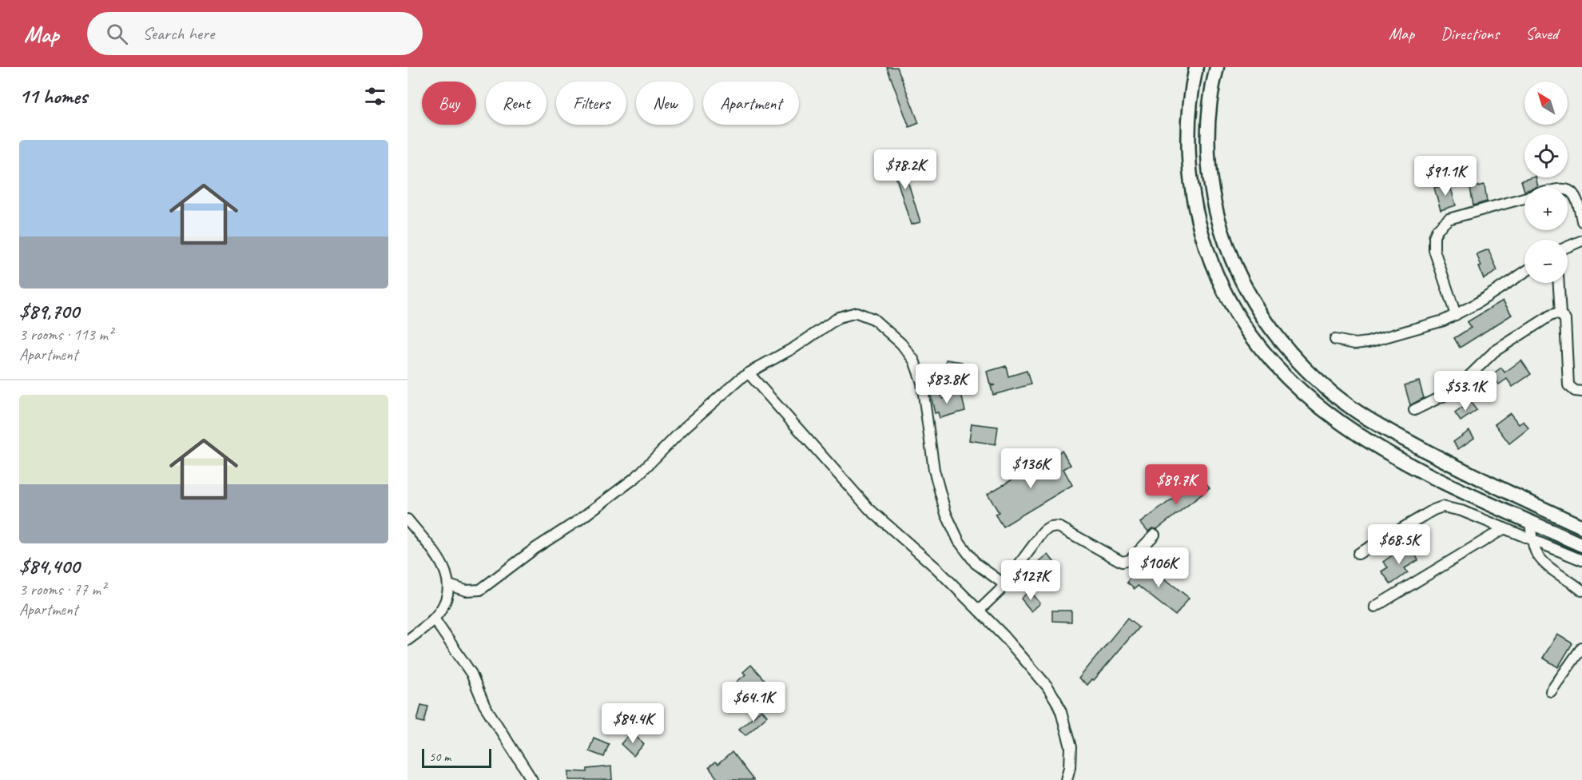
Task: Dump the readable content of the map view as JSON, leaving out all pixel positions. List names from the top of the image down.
{
  "scale_bar": "50 m",
  "north": "top left",
  "page": {
    "header": "Map",
    "search": "Search here",
    "nav": ["Map", "Directions", "Saved"],
    "heading": "11 homes",
    "map_buttons": ["+", "−"],
    "chip": [
      "Buy",
      "Rent",
      "Filters",
      "New",
      "Apartment"
    ],
    "list": [
      {
        "name": "$89,700",
        "note": "3 rooms · 113 m² · Apartment"
      },
      {
        "name": "$84,400",
        "note": "3 rooms · 77 m² · Apartment"
      }
    ],
    "price": [
      "$78.2K",
      "$91.1K",
      "$83.8K",
      "$53.1K",
      "$136K",
      "$89.7K",
      "$68.5K",
      "$106K",
      "$127K",
      "$64.1K",
      "$84.4K"
    ],
    "scale": "50 m"
  }
}
